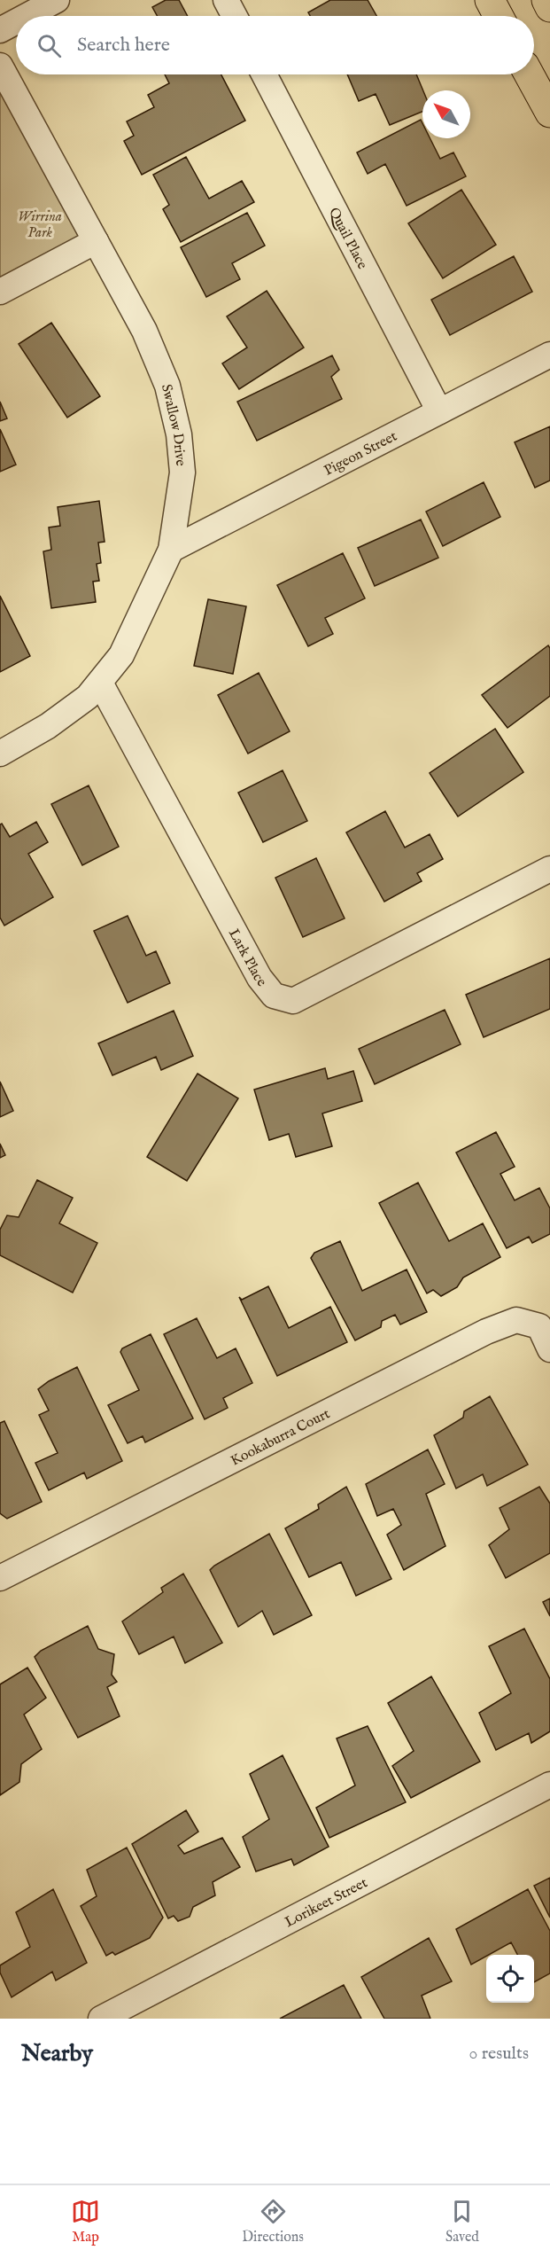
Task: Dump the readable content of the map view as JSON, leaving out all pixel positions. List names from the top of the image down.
{
  "streets": {
    "street": [
      "Quail Place",
      "Swallow Drive",
      "Pigeon Street",
      "Lark Place",
      "Kookaburra Court",
      "Lorikeet Street"
    ]
  },
  "crossings": [
    ["Quail Place", "Pigeon Street"],
    ["Swallow Drive", "Pigeon Street"],
    ["Swallow Drive", "Lark Place"]
  ],
  "parks": ["Wirrina Park"],
  "north": "top left",
  "page": {
    "search": "Search here",
    "heading": ["Nearby", "0 results"],
    "nav": ["Map", "Directions", "Saved"]
  }
}
